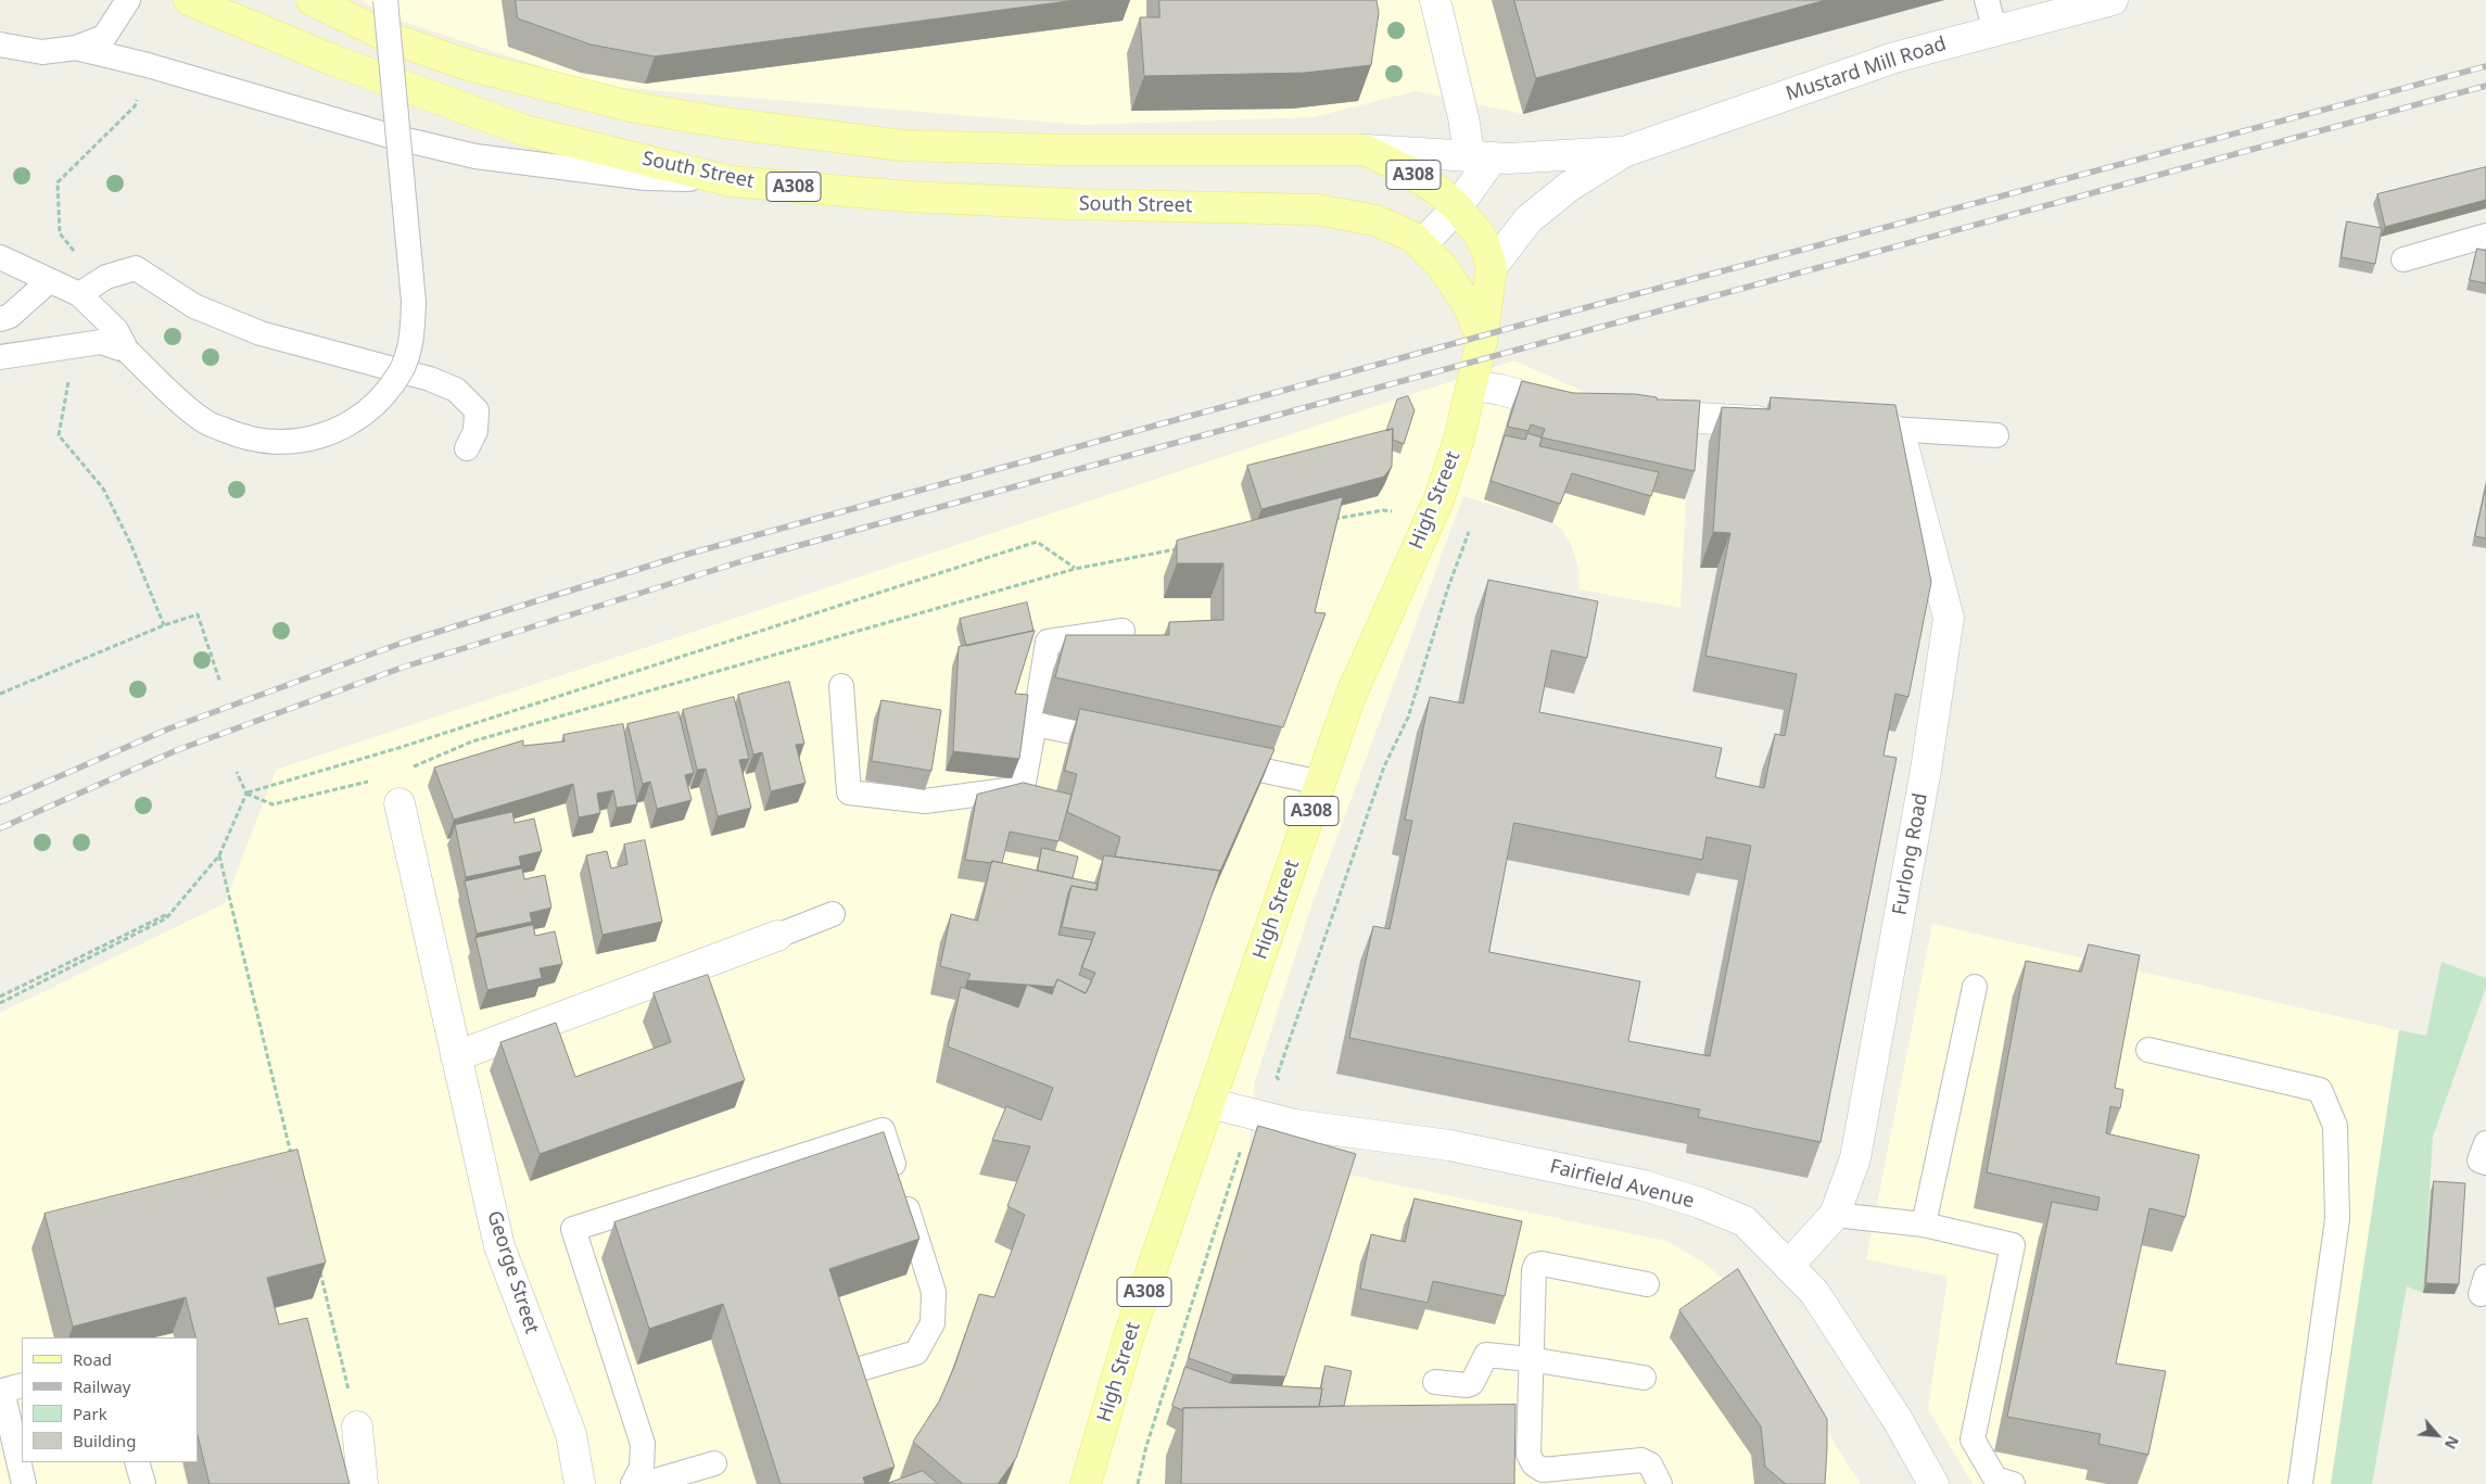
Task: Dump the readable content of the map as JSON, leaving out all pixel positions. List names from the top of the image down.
{
  "streets": {
    "main road": ["South Street", "A308", "High Street"],
    "street": [
      "Mustard Mill Road",
      "Furlong Road",
      "Fairfield Avenue",
      "George Street"
    ]
  },
  "crossings": [
    ["Mustard Mill Road", "A308"],
    ["Mustard Mill Road", "High Street"],
    ["South Street", "A308"],
    ["A308", "High Street"],
    ["High Street", "Fairfield Avenue"],
    ["Furlong Road", "Fairfield Avenue"]
  ],
  "legend": [
    "Road",
    "Railway",
    "Park",
    "Building"
  ],
  "north": "bottom right"
}
